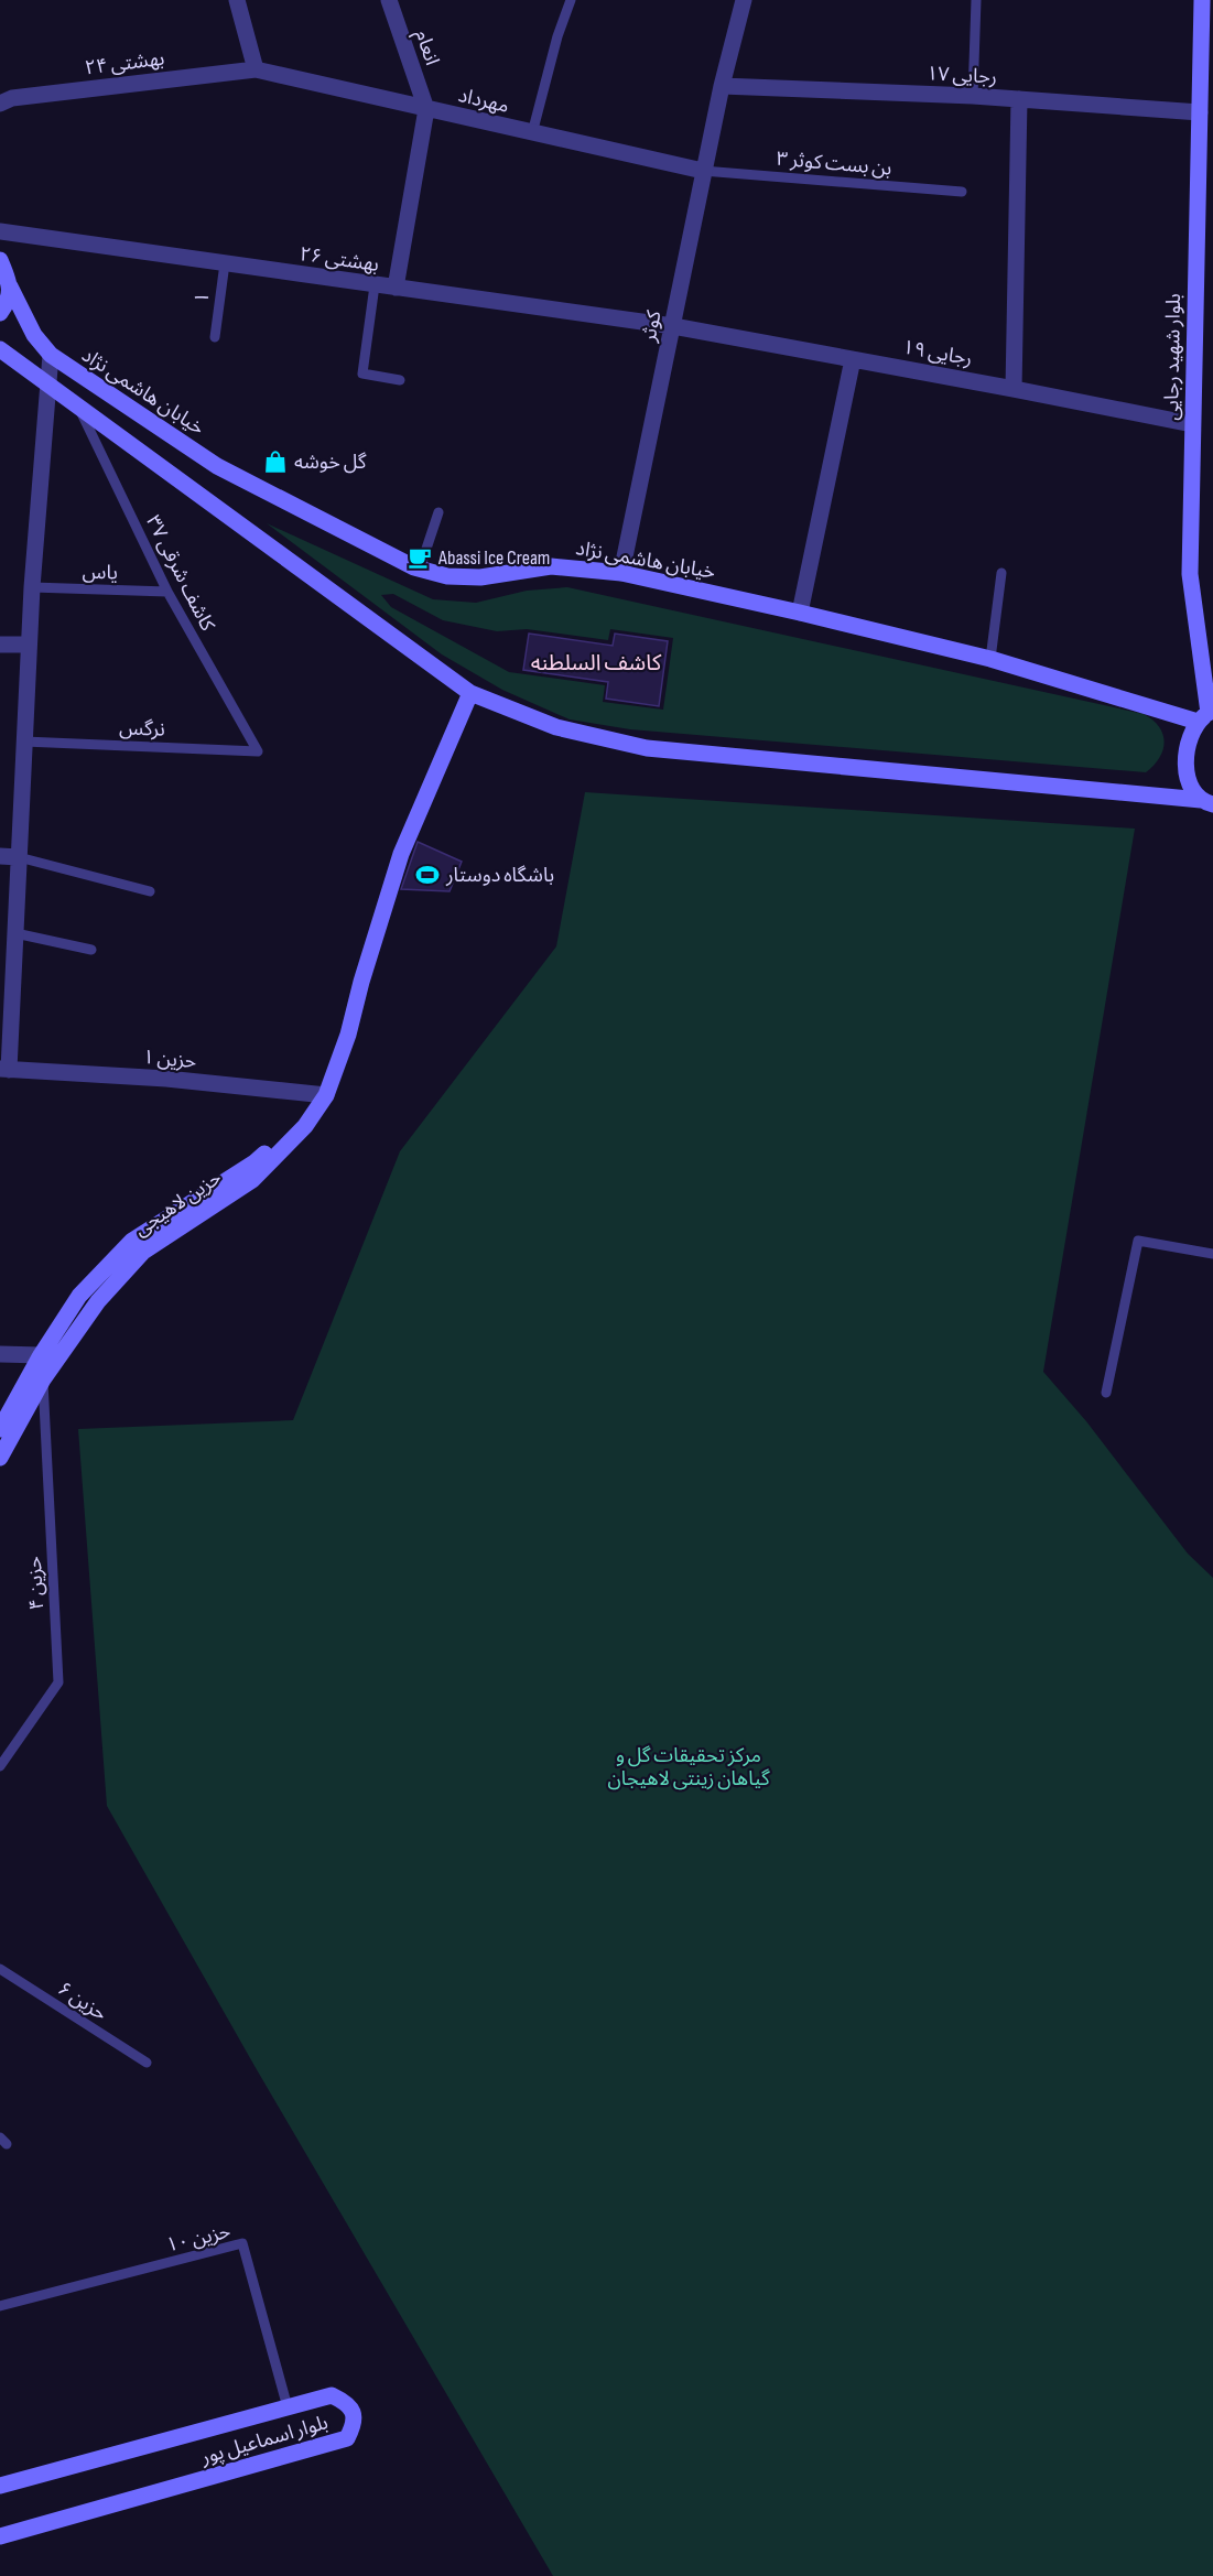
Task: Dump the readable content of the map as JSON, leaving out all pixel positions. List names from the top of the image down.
{
  "streets": {
    "main road": [
      "بلوار شهید رجایی",
      "خیابان هاشمی نژاد",
      "حزین لاهیجی",
      "بلوار اسماعیل پور"
    ],
    "street": [
      "انعام",
      "بهشتی ۲۴",
      "رجایی ۱۷",
      "مهرداد",
      "بهشتی ۲۶",
      "کوثر",
      "رجایی ۱۹",
      "حزین ۱"
    ],
    "lane": [
      "بن بست کوثر ۳",
      "۱",
      "یاس",
      "کاشف شرقی ۳۷",
      "نرگس",
      "حزین ۴",
      "حزین ۶",
      "حزین ۱۰"
    ]
  },
  "crossings": [
    ["انعام", "مهرداد"],
    ["بهشتی ۲۴", "مهرداد"],
    ["رجایی ۱۷", "کوثر"],
    ["رجایی ۱۷", "بلوار شهید رجایی"],
    ["مهرداد", "بن بست کوثر ۳"],
    ["مهرداد", "کوثر"],
    ["بن بست کوثر ۳", "کوثر"],
    ["بهشتی ۲۶", "۱"],
    ["بهشتی ۲۶", "کوثر"],
    ["بهشتی ۲۶", "رجایی ۱۹"],
    ["کوثر", "رجایی ۱۹"],
    ["کوثر", "خیابان هاشمی نژاد"],
    ["رجایی ۱۹", "بلوار شهید رجایی"],
    ["بلوار شهید رجایی", "خیابان هاشمی نژاد"],
    ["یاس", "کاشف شرقی ۳۷"],
    ["کاشف شرقی ۳۷", "نرگس"],
    ["حزین ۱", "حزین لاهیجی"],
    ["حزین لاهیجی", "حزین ۴"],
    ["حزین ۱۰", "بلوار اسماعیل پور"]
  ],
  "districts": ["کاشف السلطنه"],
  "parks": ["مرکز تحقیقات گل و گیاهان زینتی لاهیجان"],
  "places": {
    "shop": ["گل خوشه"],
    "cafe": ["Abassi Ice Cream"],
    "sports": ["باشگاه دوستار"]
  }
}
